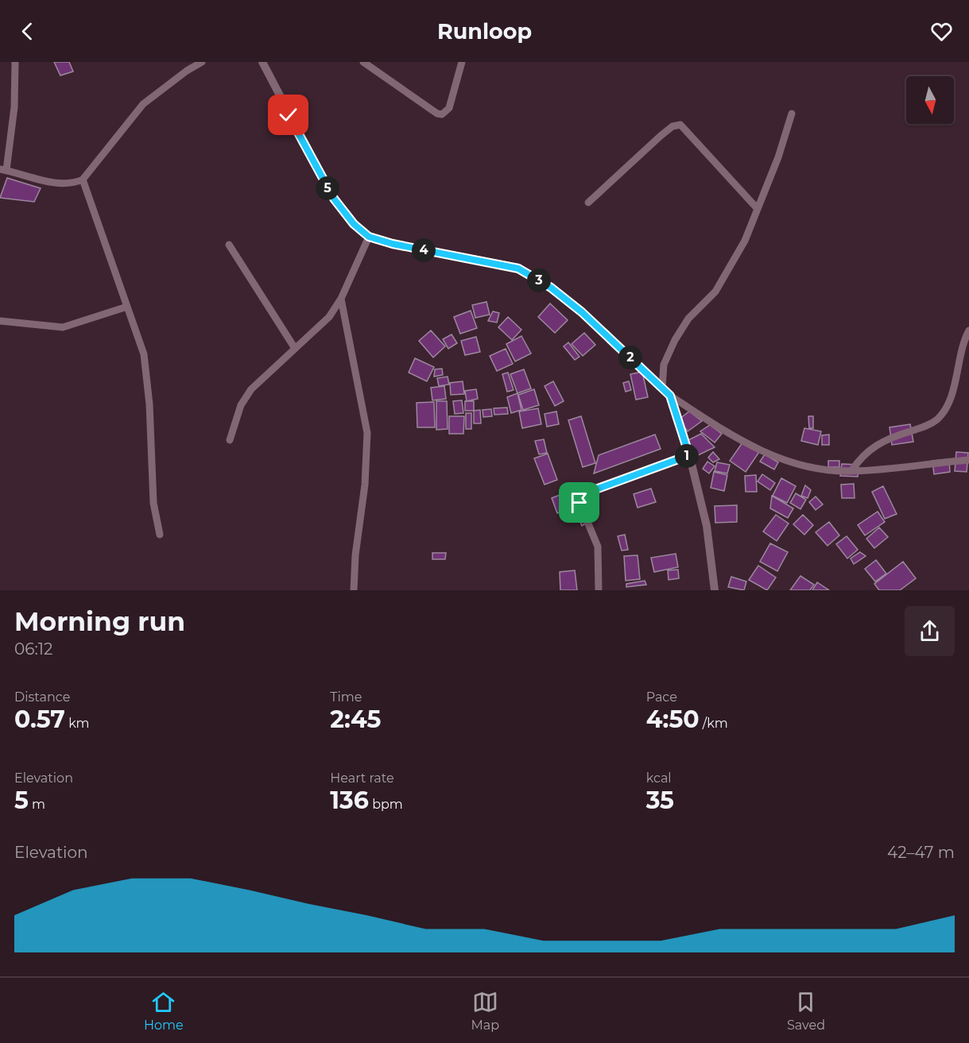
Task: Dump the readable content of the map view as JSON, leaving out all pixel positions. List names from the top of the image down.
{
  "north": "bottom",
  "page": {
    "header": "Runloop",
    "pins": [
      "5",
      "4",
      "3",
      "2",
      "1"
    ],
    "heading": ["Morning run", "06:12"],
    "stats": [
      ["Distance", "0.57 km"],
      ["Time", "2:45"],
      ["Pace", "4:50 /km"],
      ["Elevation", "5 m"],
      ["Heart rate", "136 bpm"],
      ["kcal", "35"]
    ],
    "chart": ["Elevation", "42–47 m"],
    "tabs": ["Home", "Map", "Saved"]
  }
}
